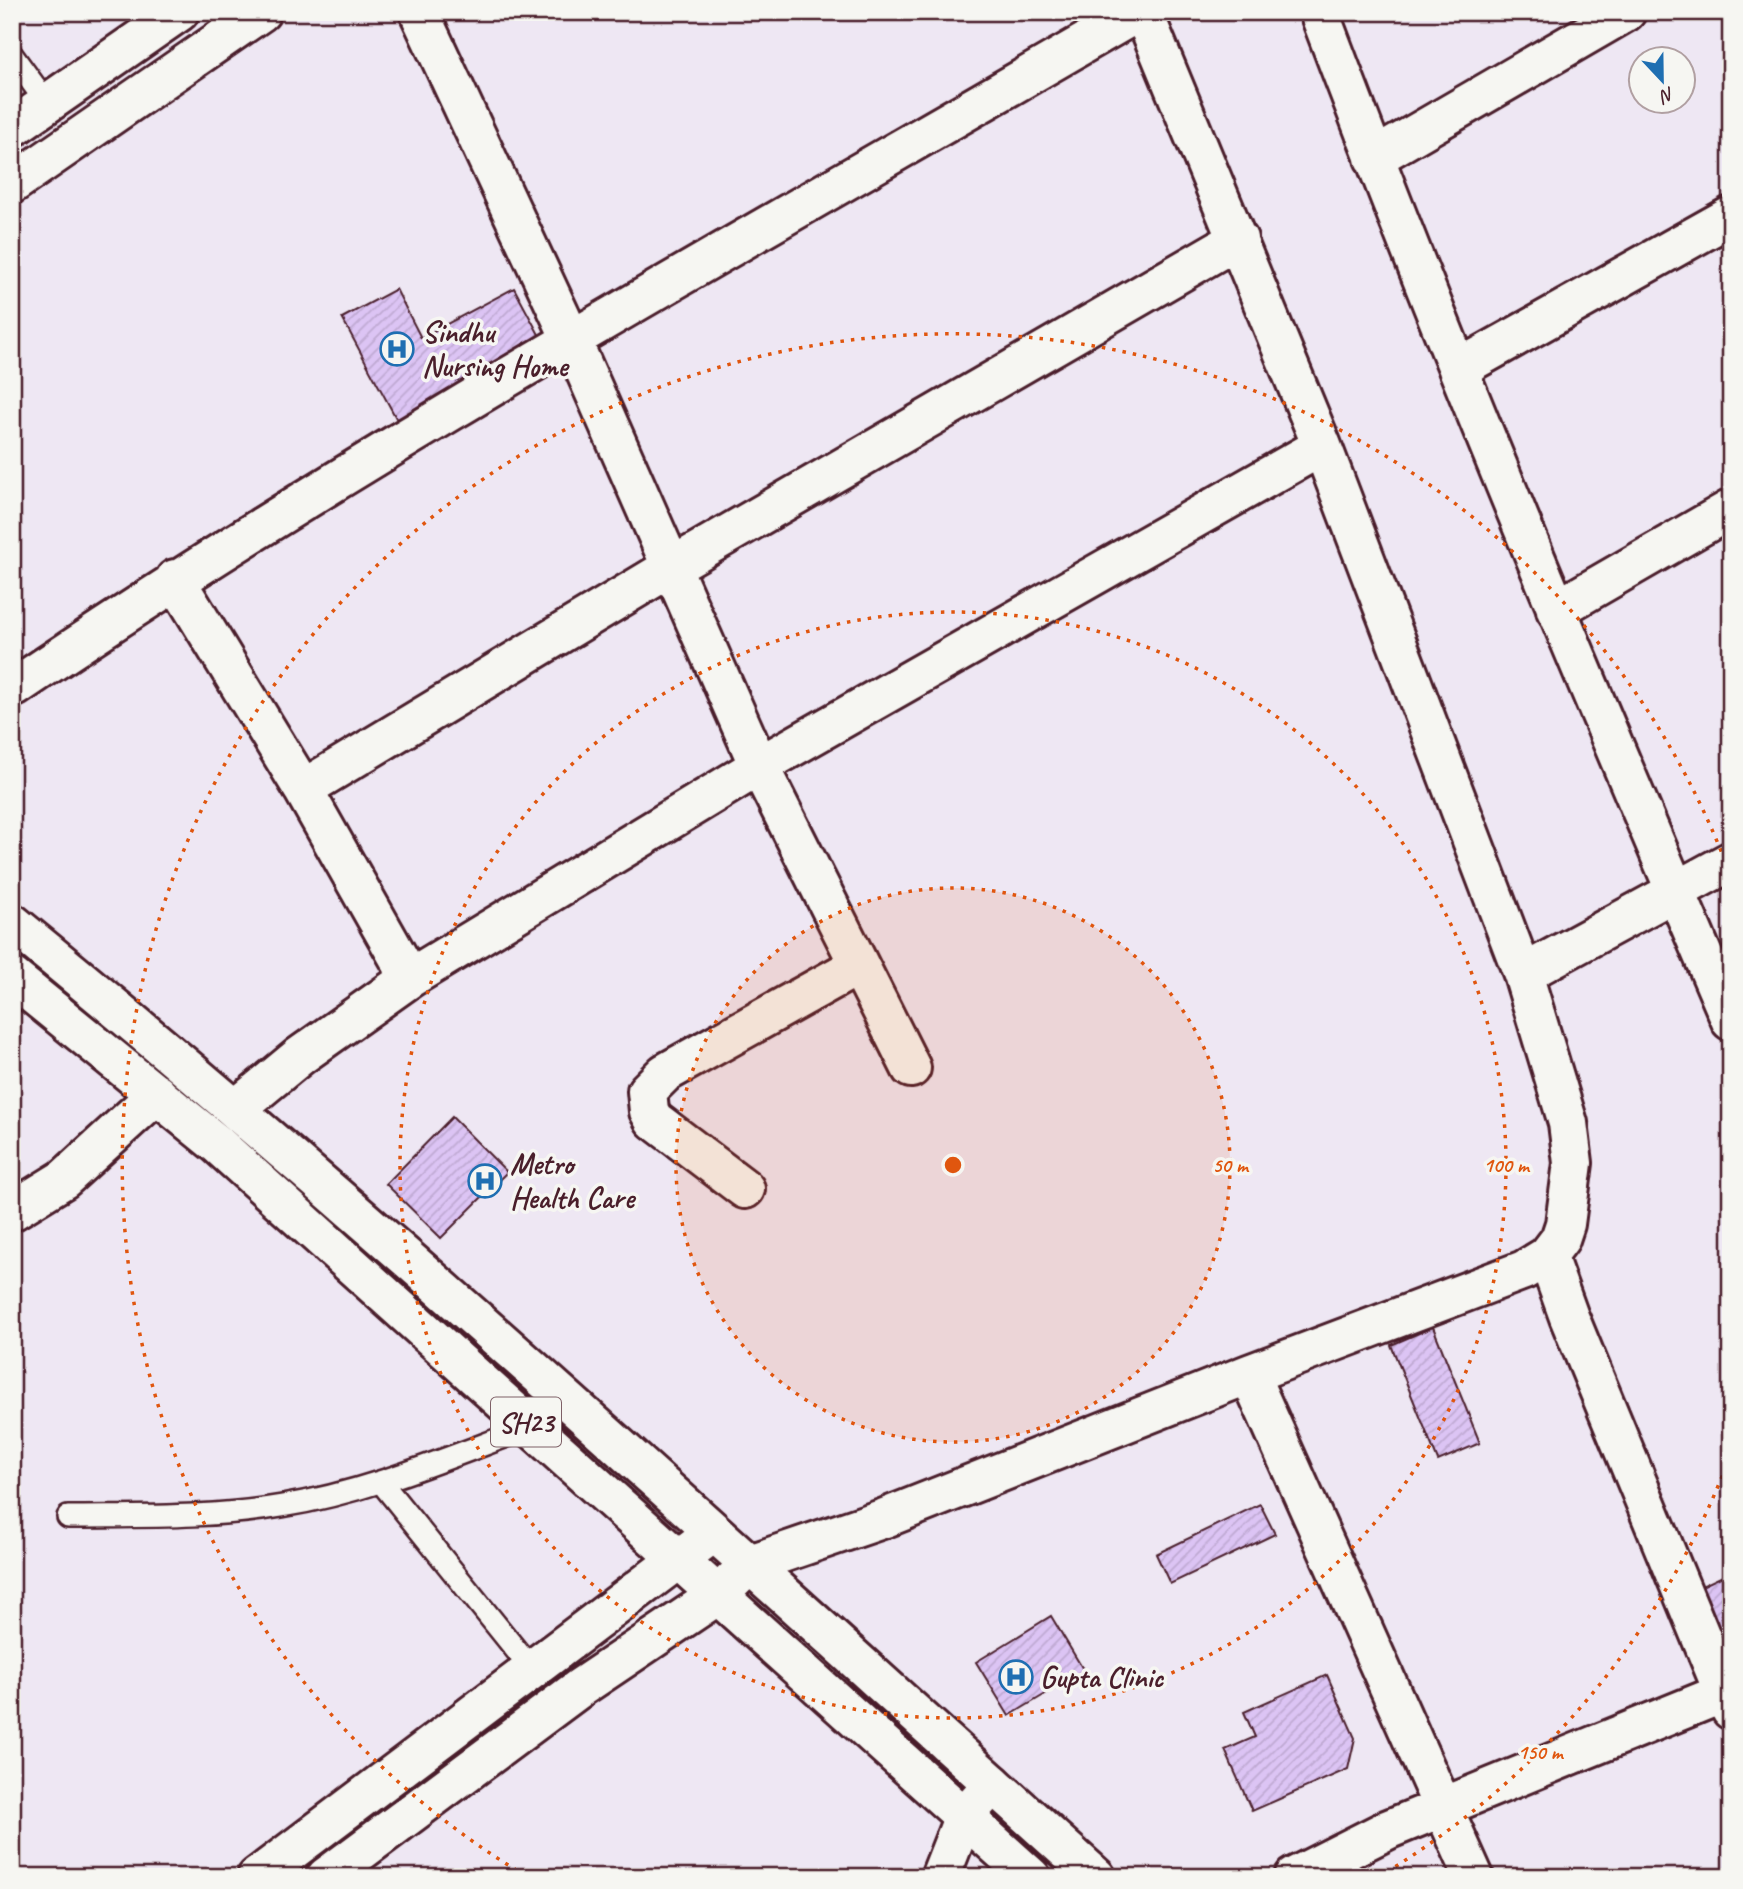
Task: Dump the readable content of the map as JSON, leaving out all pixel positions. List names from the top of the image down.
{
  "streets": {
    "street": ["SH23"]
  },
  "places": {
    "hospital": ["Sindhu Nursing Home", "Metro Health Care", "Gupta Clinic"]
  },
  "north": "bottom",
  "rings": ["50 m", "100 m", "150 m"]
}
